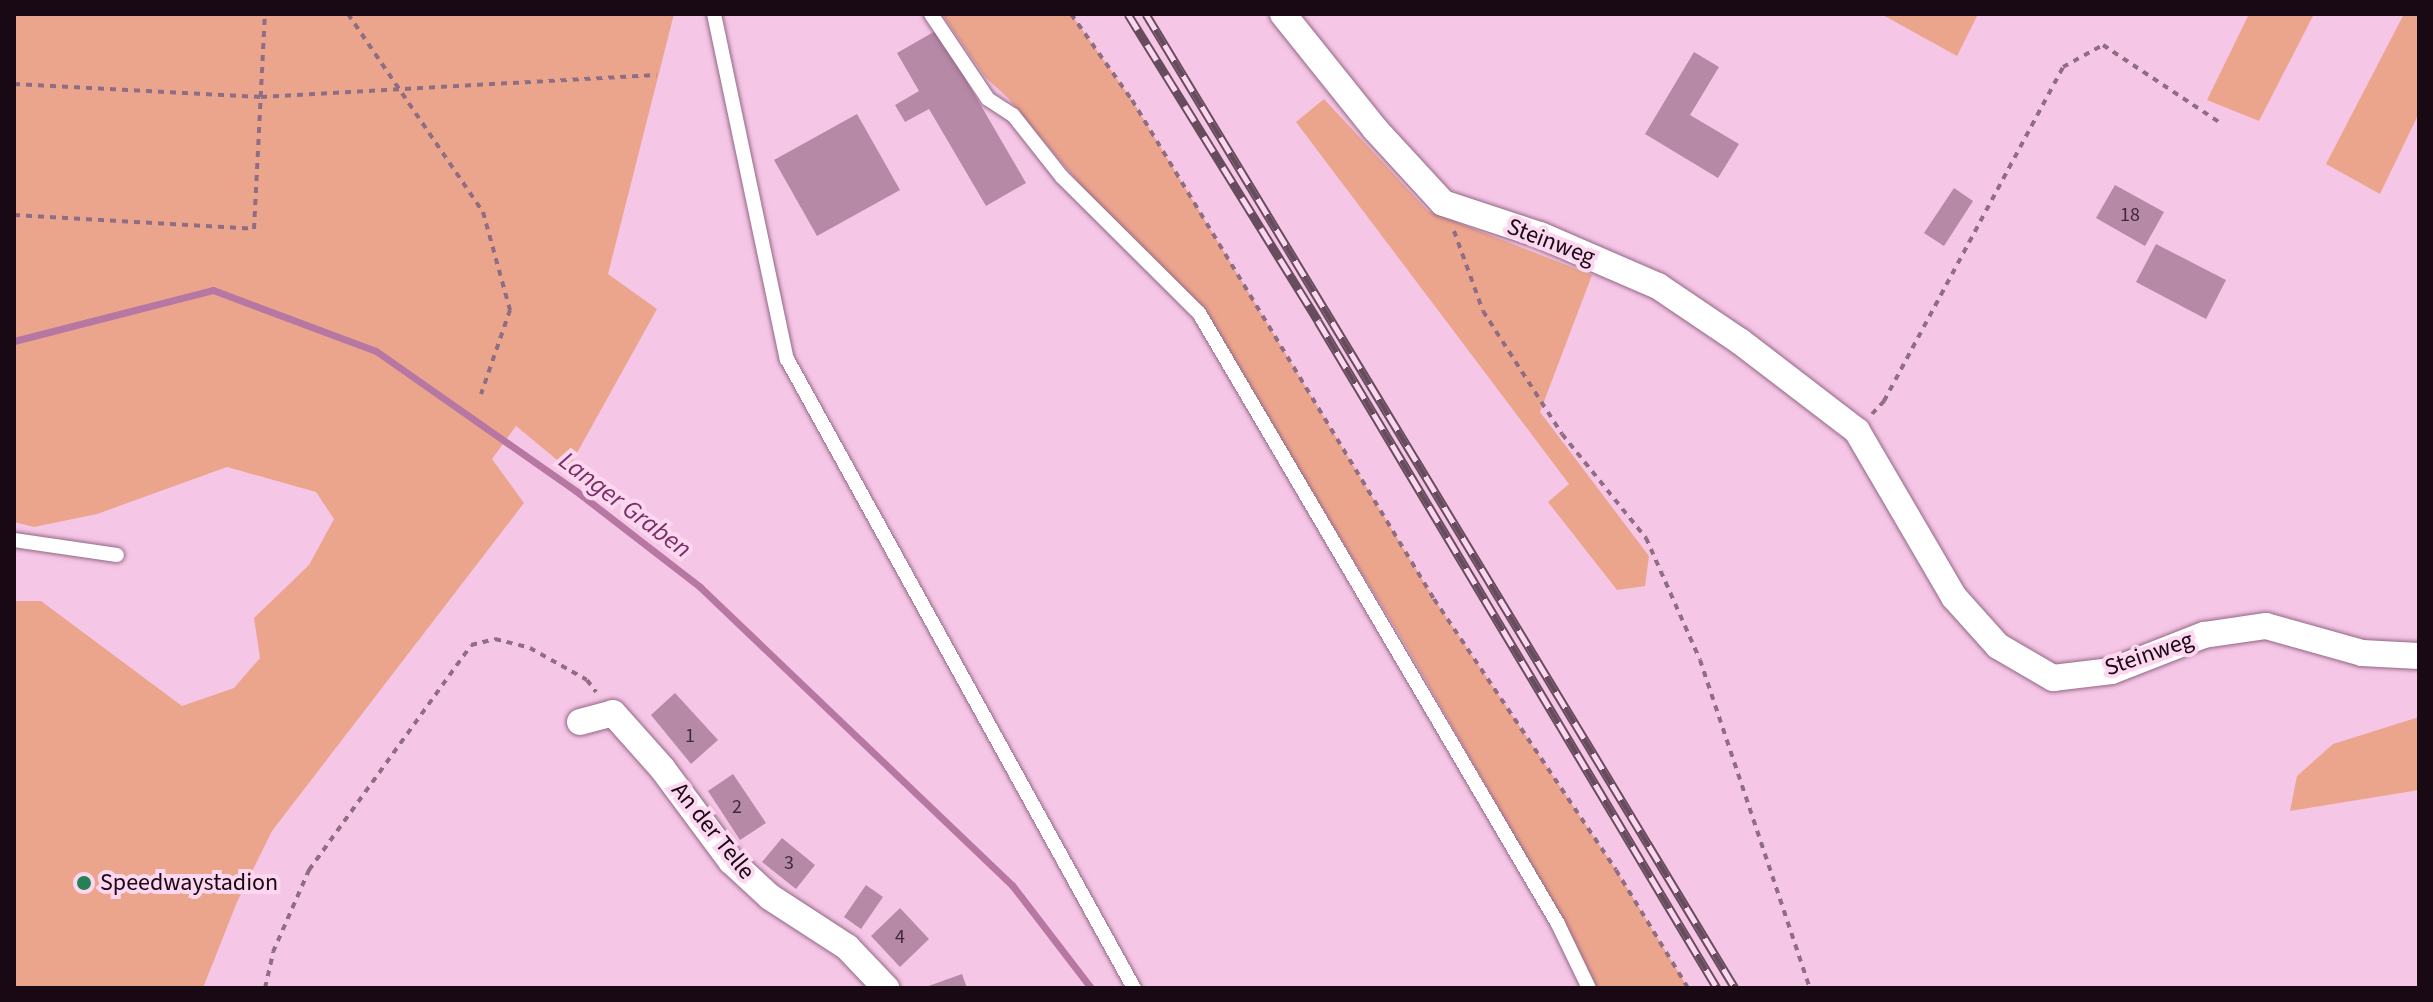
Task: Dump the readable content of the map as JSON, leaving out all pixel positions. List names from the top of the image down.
{
  "streets": {
    "street": ["Steinweg", "An der Telle"]
  },
  "water": ["Langer Graben"],
  "places": ["Speedwaystadion"],
  "house_numbers": [
    "18",
    "1",
    "2",
    "3",
    "4"
  ]
}
